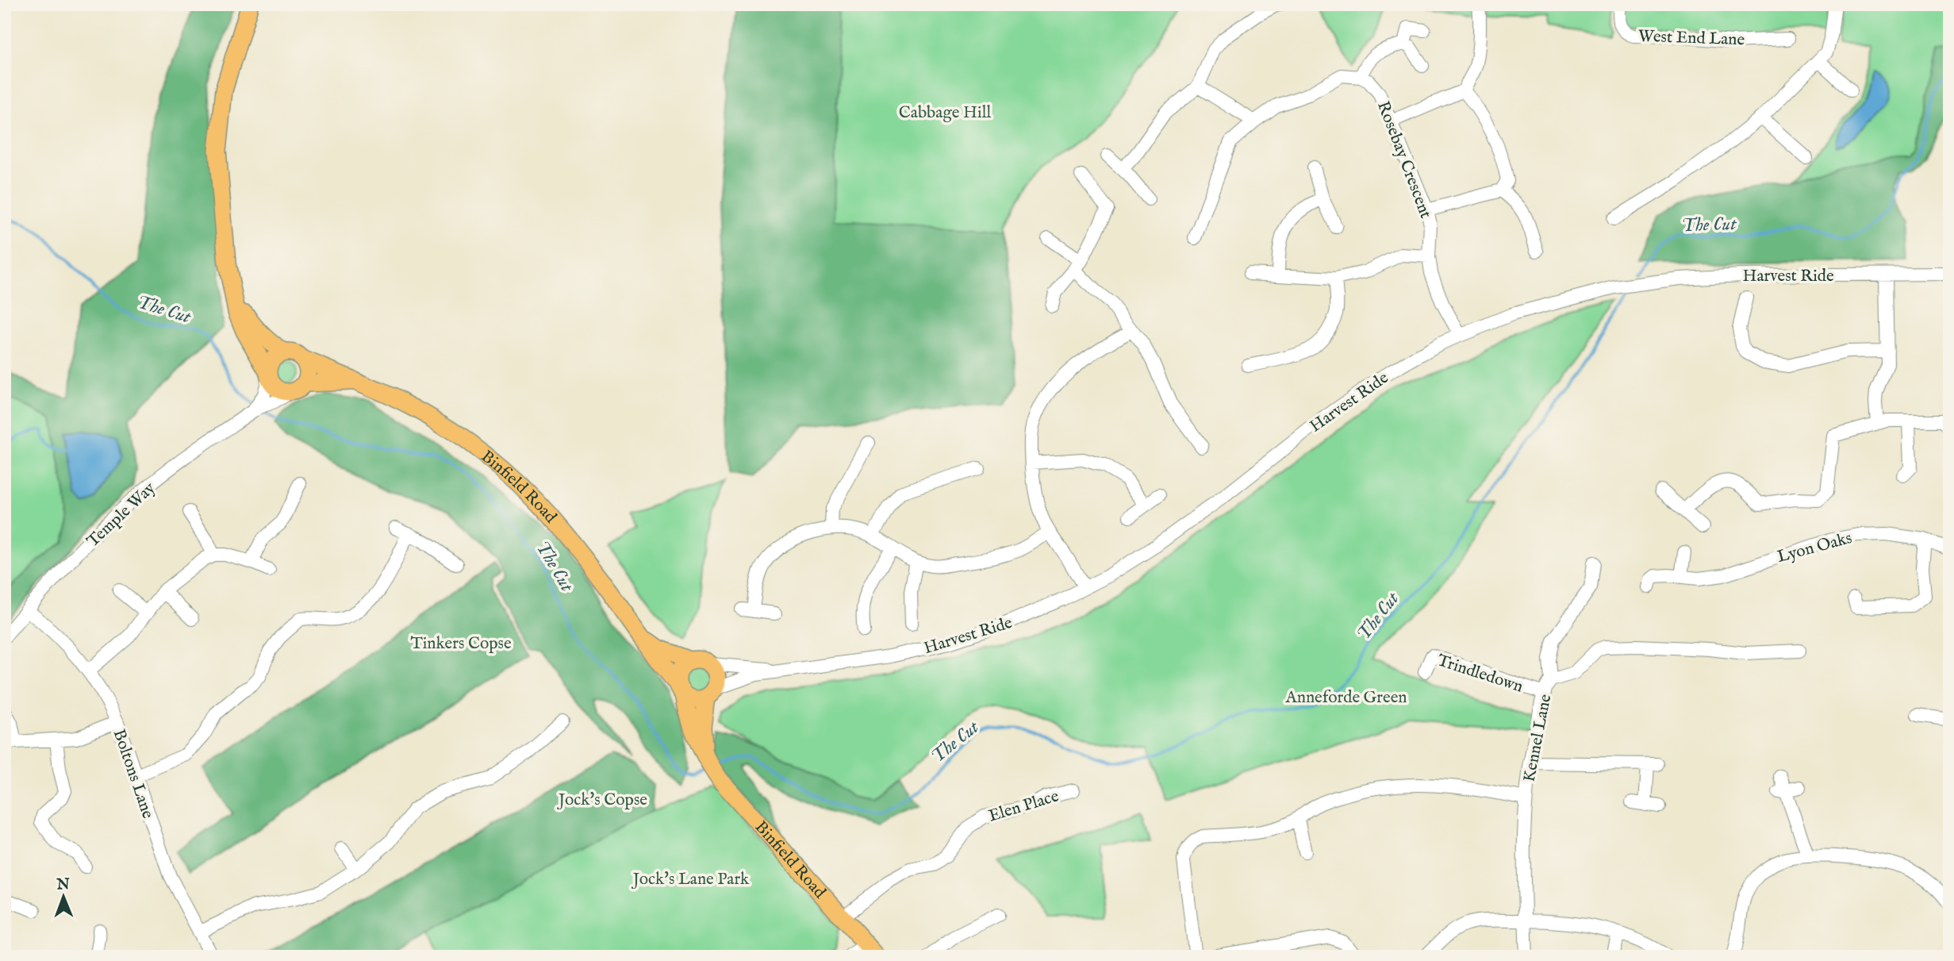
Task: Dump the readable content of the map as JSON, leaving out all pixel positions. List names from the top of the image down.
{
  "streets": {
    "main road": ["Binfield Road"],
    "street": [
      "West End Lane",
      "Rosebay Crescent",
      "Harvest Ride",
      "Temple Way",
      "Lyon Oaks",
      "Trindledown",
      "Kennel Lane",
      "Boltons Lane",
      "Elen Place"
    ]
  },
  "crossings": [
    ["Rosebay Crescent", "Harvest Ride"],
    ["Harvest Ride", "Binfield Road"],
    ["Binfield Road", "Temple Way"],
    ["Binfield Road", "Elen Place"],
    ["Temple Way", "Boltons Lane"],
    ["Trindledown", "Kennel Lane"]
  ],
  "water": ["The Cut"],
  "parks": [
    "Cabbage Hill",
    "Tinkers Copse",
    "Anneforde Green",
    "Jock's Copse",
    "Jock's Lane Park"
  ],
  "north": "top"
}
